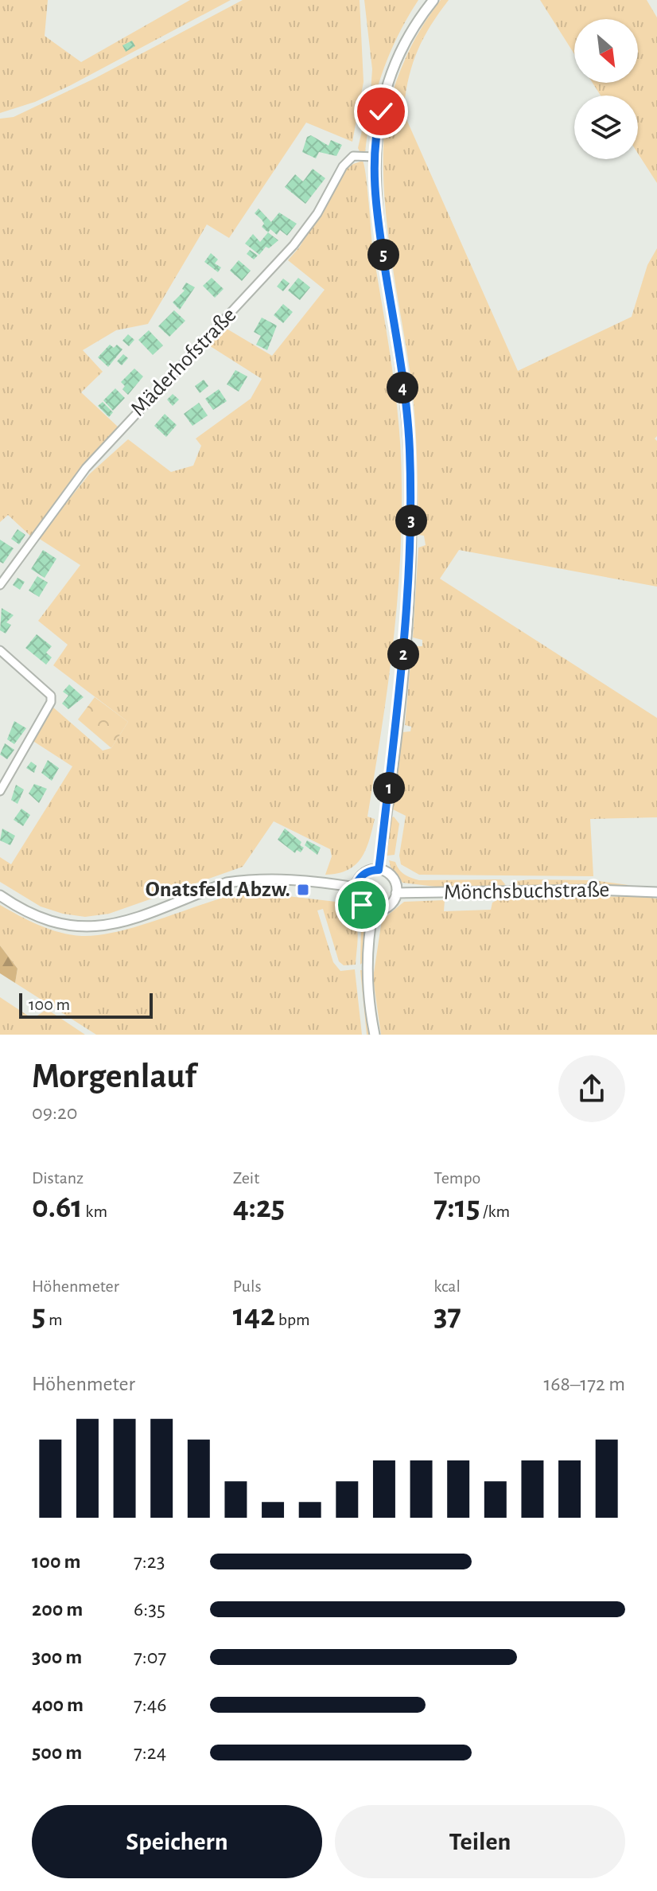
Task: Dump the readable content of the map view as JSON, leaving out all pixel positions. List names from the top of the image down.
{
  "streets": {
    "street": ["Mäderhofstraße", "Mönchsbuchstraße"]
  },
  "places": {
    "transit": ["Onatsfeld Abzw."]
  },
  "scale_bar": "100 m",
  "north": "bottom right",
  "page": {
    "pins": [
      "5",
      "4",
      "3",
      "2",
      "1"
    ],
    "scale": "100 m",
    "heading": ["Morgenlauf", "09:20"],
    "stats": [
      ["Distanz", "0.61 km"],
      ["Zeit", "4:25"],
      ["Tempo", "7:15 /km"],
      ["Höhenmeter", "5 m"],
      ["Puls", "142 bpm"],
      ["kcal", "37"]
    ],
    "chart": ["Höhenmeter", "168–172 m"],
    "list": [
      {
        "name": "100 m",
        "note": "7:23"
      },
      {
        "name": "200 m",
        "note": "6:35"
      },
      {
        "name": "300 m",
        "note": "7:07"
      },
      {
        "name": "400 m",
        "note": "7:46"
      },
      {
        "name": "500 m",
        "note": "7:24"
      }
    ],
    "buttons": ["Speichern", "Teilen"]
  }
}
